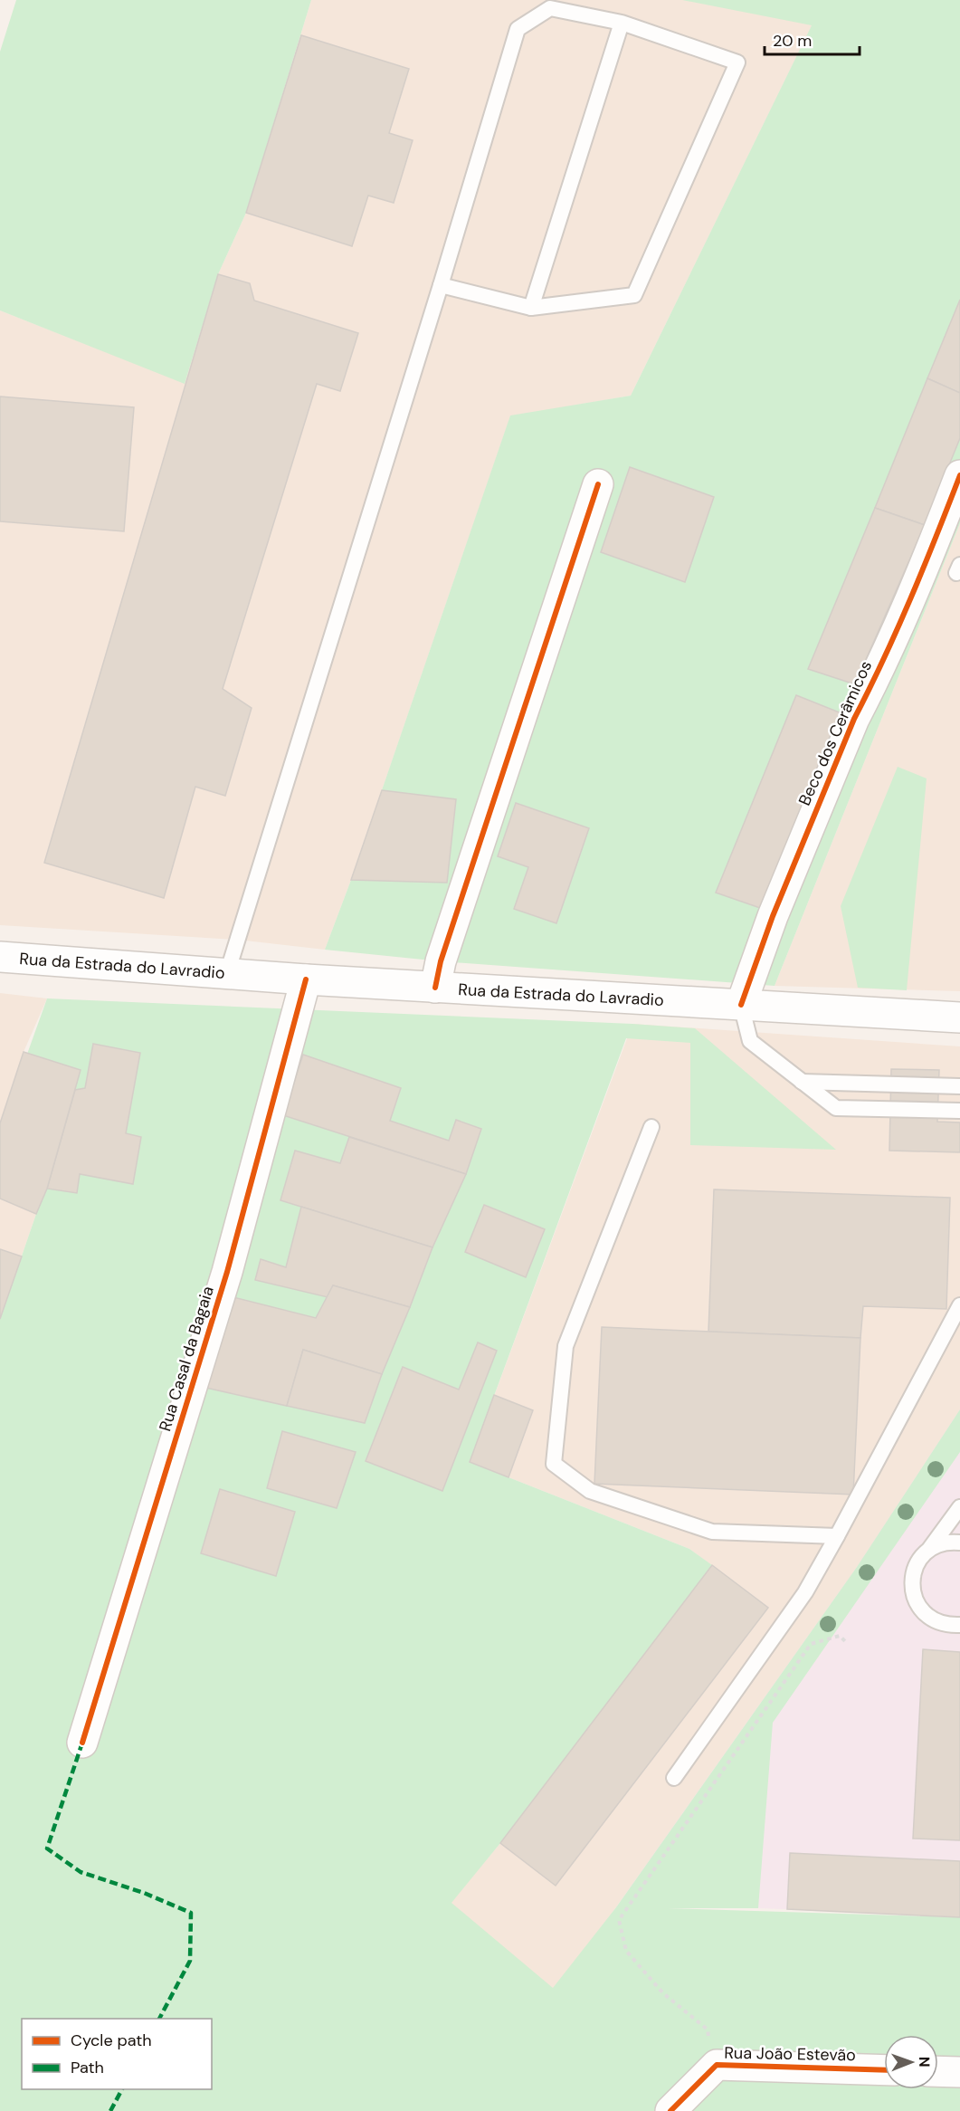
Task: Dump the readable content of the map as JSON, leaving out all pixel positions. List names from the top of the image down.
{
  "streets": {
    "street": [
      "Beco dos Cerâmicos",
      "Rua da Estrada do Lavradio",
      "Rua Casal da Bagaia",
      "Rua João Estevão"
    ]
  },
  "crossings": [
    ["Beco dos Cerâmicos", "Rua da Estrada do Lavradio"],
    ["Rua da Estrada do Lavradio", "Rua Casal da Bagaia"]
  ],
  "legend": ["Cycle path", "Path"],
  "scale_bar": "20 m",
  "north": "right"
}
